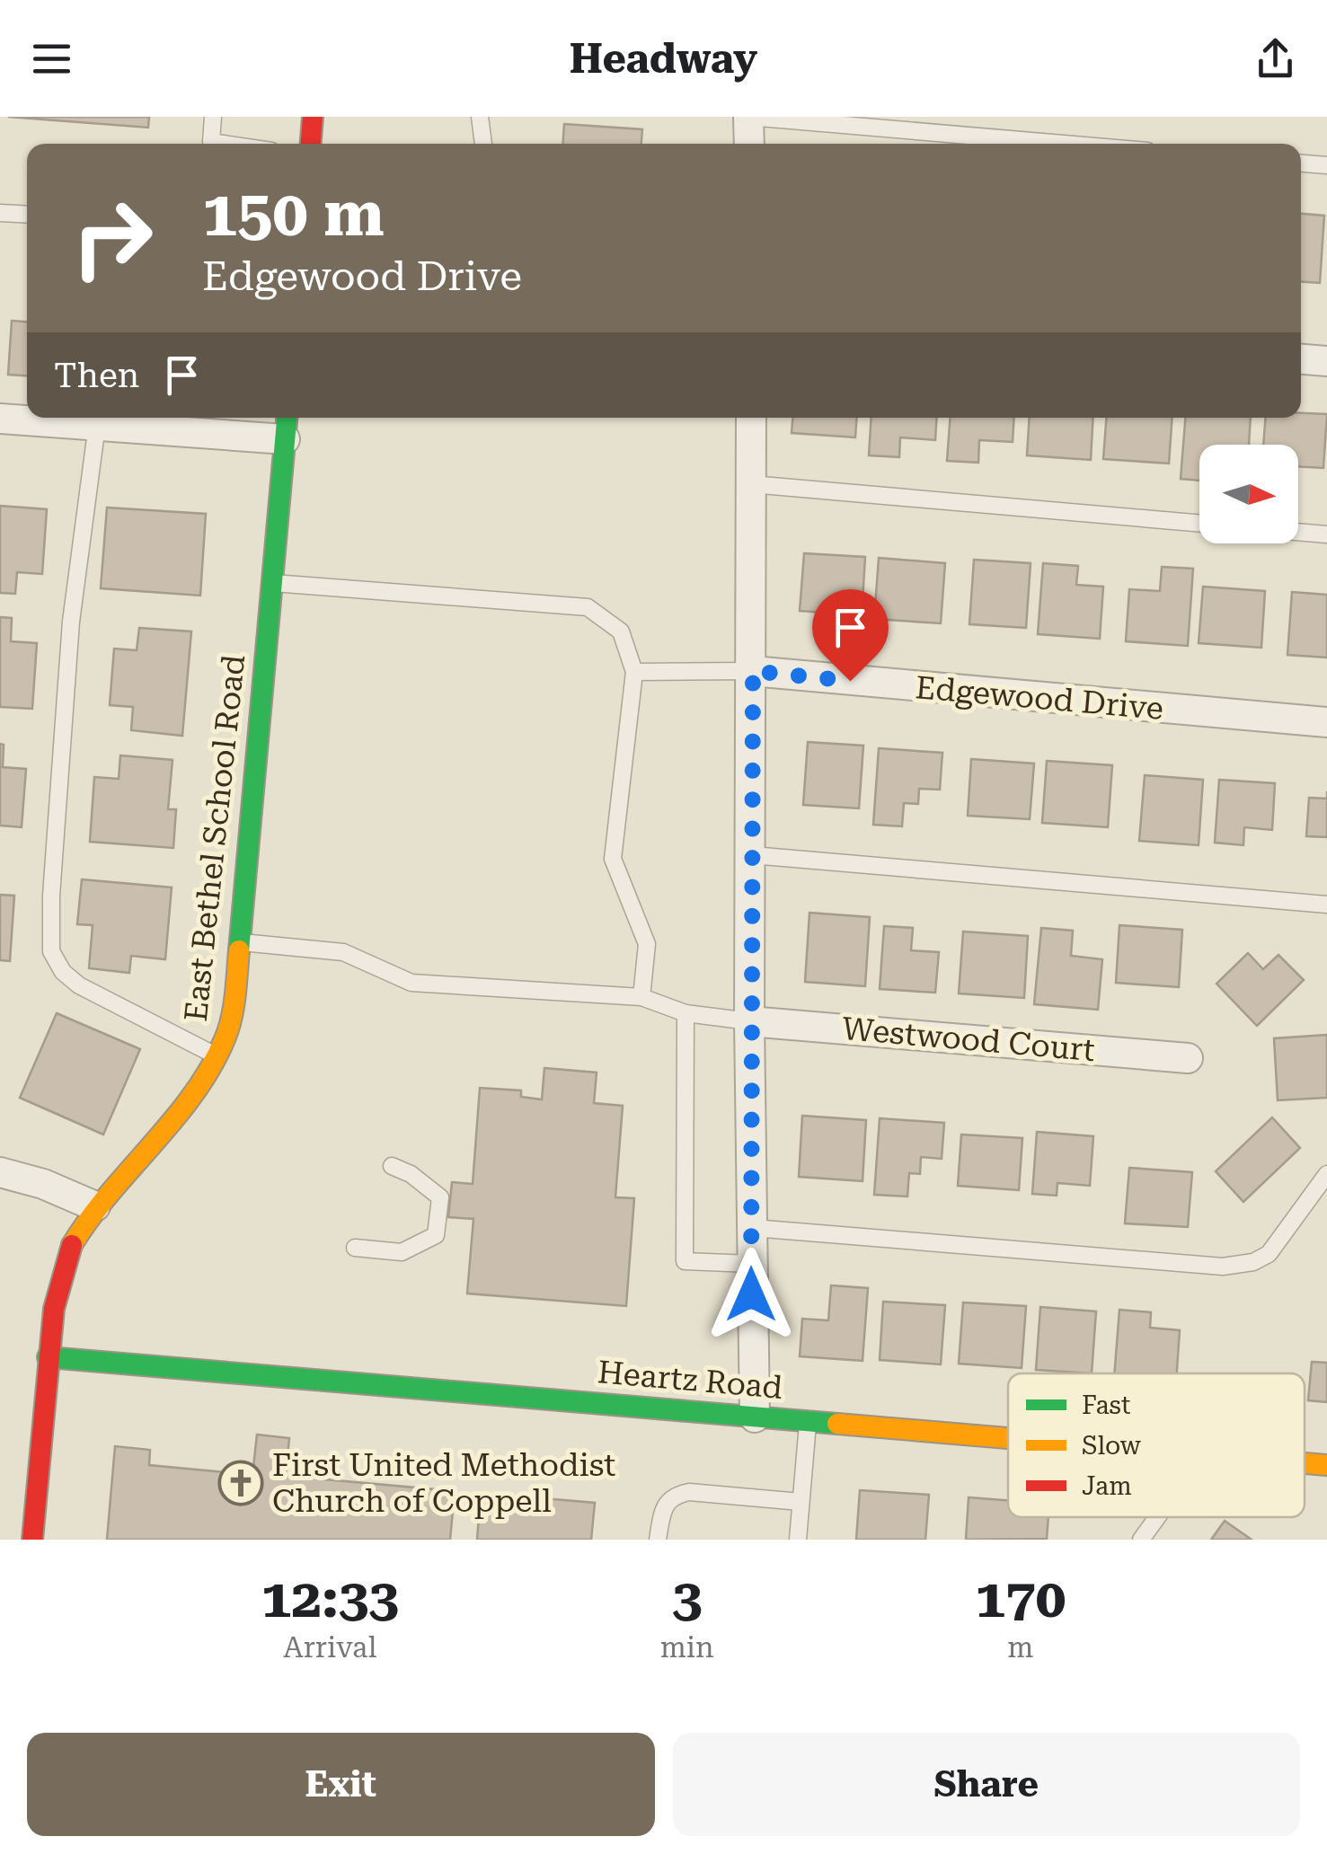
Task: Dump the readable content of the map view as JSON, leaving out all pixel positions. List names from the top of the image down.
{
  "streets": {
    "street": [
      "Edgewood Drive",
      "East Bethel School Road",
      "Westwood Court",
      "Heartz Road"
    ]
  },
  "crossings": [
    ["East Bethel School Road", "Heartz Road"]
  ],
  "places": {
    "church": ["First United Methodist Church of Coppell"]
  },
  "legend": ["Fast", "Slow", "Jam"],
  "north": "right",
  "page": {
    "header": "Headway",
    "turn": ["150 m", "Edgewood Drive"],
    "then": "Then",
    "eta": [
      "12:33",
      "Arrival",
      "3",
      "min",
      "170",
      "m"
    ],
    "buttons": ["Exit", "Share"]
  }
}
